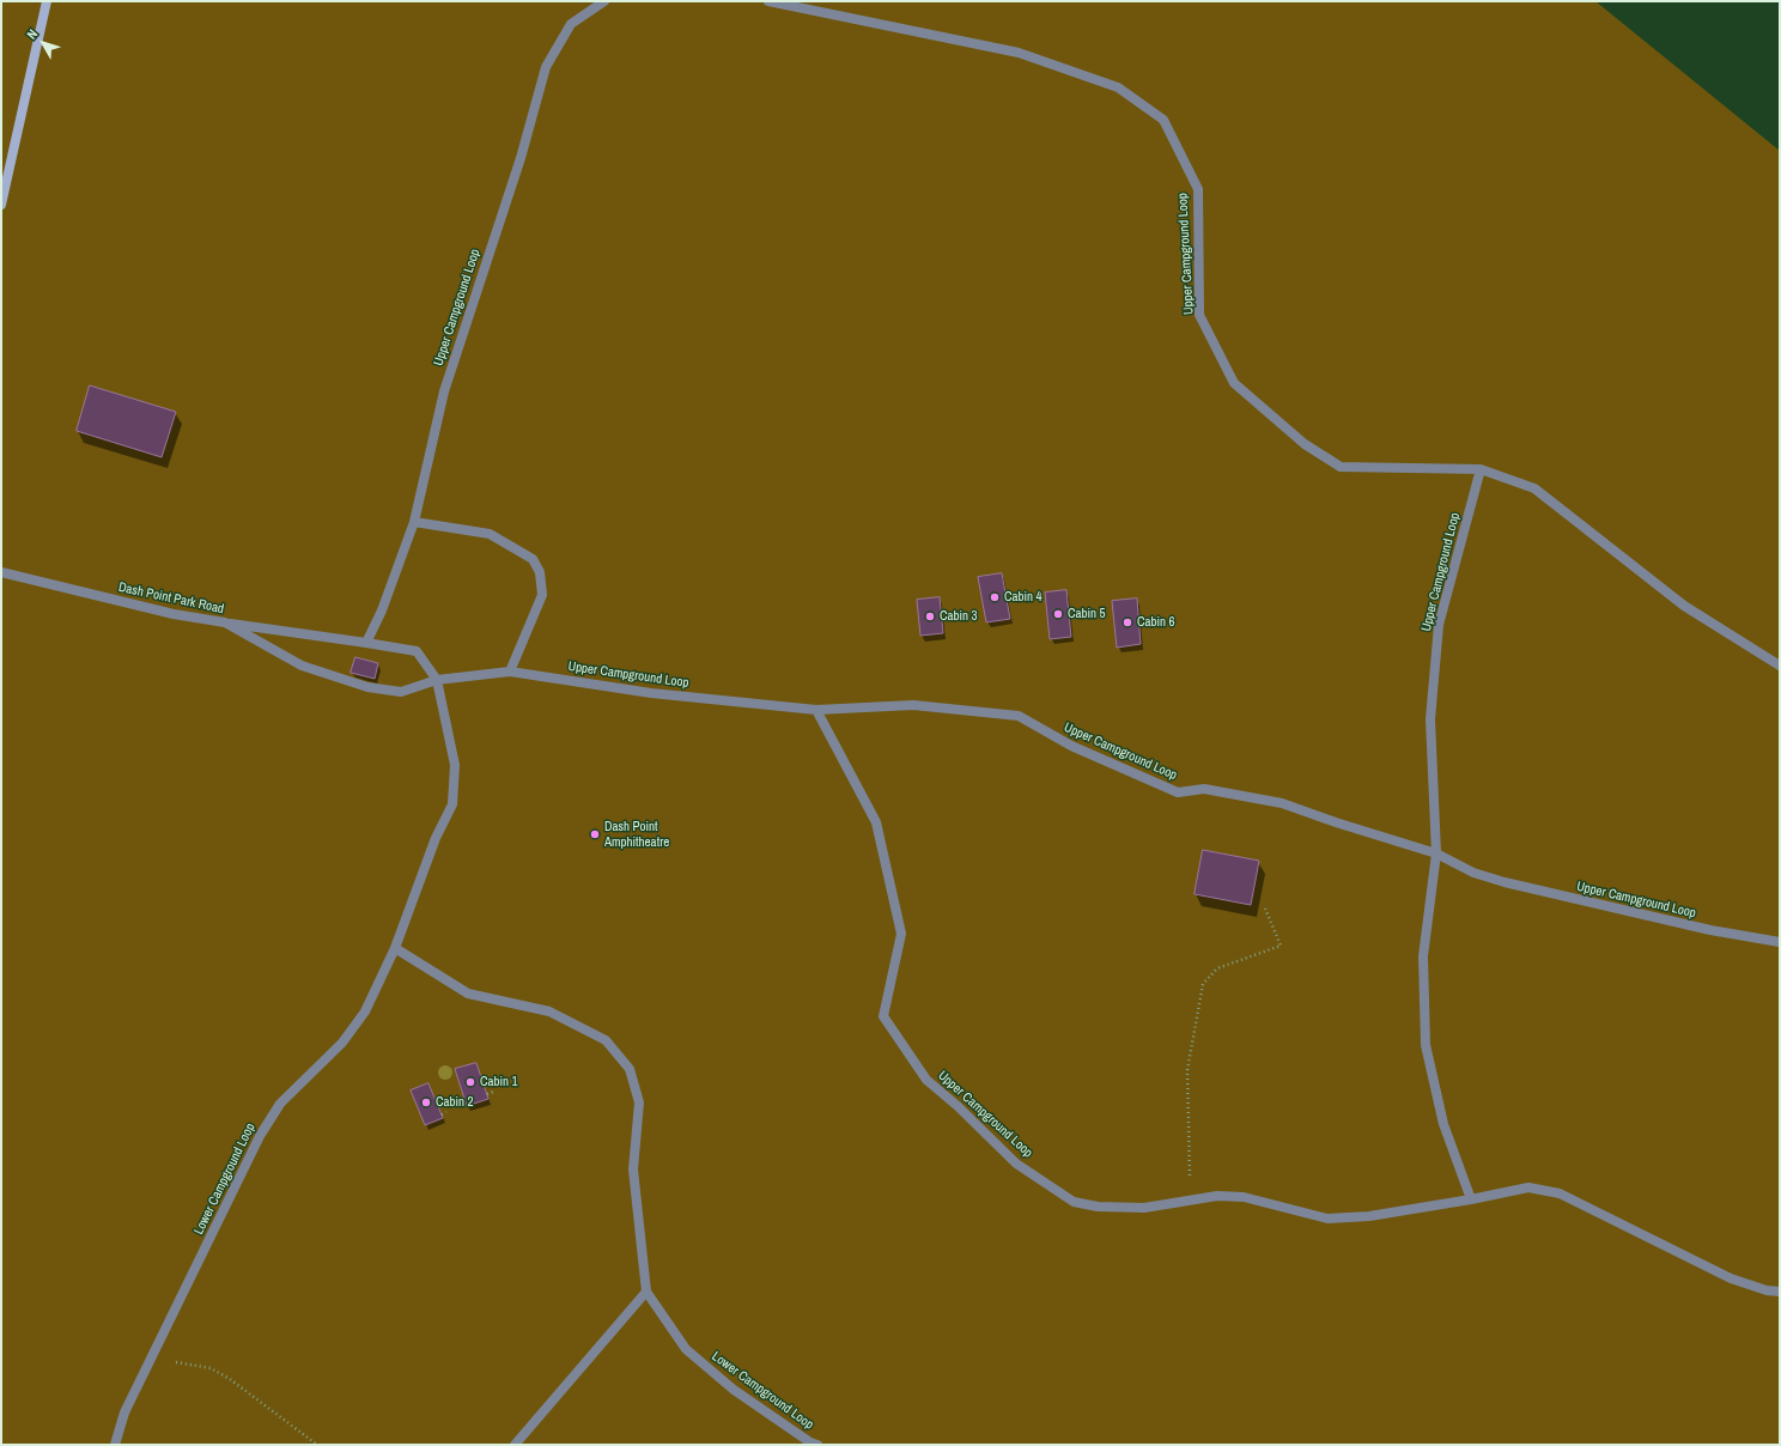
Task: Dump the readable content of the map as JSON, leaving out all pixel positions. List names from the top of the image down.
{
  "streets": {
    "lane": ["Upper Campground Loop", "Dash Point Park Road", "Lower Campground Loop"]
  },
  "crossings": [
    ["Upper Campground Loop", "Dash Point Park Road"],
    ["Upper Campground Loop", "Lower Campground Loop"],
    ["Dash Point Park Road", "Lower Campground Loop"]
  ],
  "places": [
    "Cabin 4",
    "Cabin 5",
    "Cabin 3",
    "Cabin 6",
    "Dash Point Amphitheatre",
    "Cabin 1",
    "Cabin 2"
  ],
  "north": "top left"
}
